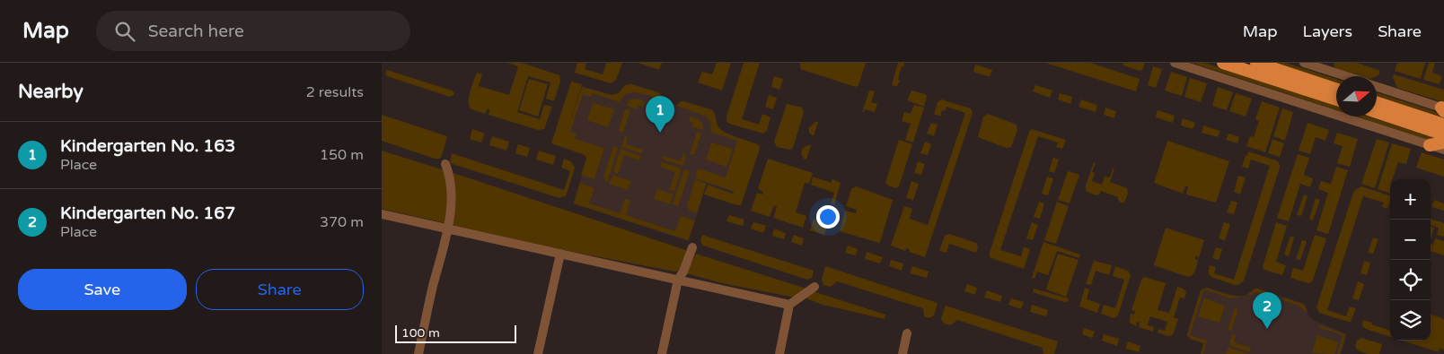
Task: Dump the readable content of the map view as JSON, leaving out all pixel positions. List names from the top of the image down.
{
  "scale_bar": "100 m",
  "north": "right",
  "page": {
    "header": "Map",
    "search": "Search here",
    "nav": ["Map", "Layers", "Share"],
    "heading": ["Nearby", "2 results"],
    "pins": ["1", "2"],
    "list": [
      {
        "mark": "1",
        "name": "Kindergarten No. 163",
        "note": "Place",
        "value": "150 m"
      },
      {
        "mark": "2",
        "name": "Kindergarten No. 167",
        "note": "Place",
        "value": "370 m"
      }
    ],
    "map_buttons": ["+", "−"],
    "buttons": ["Save", "Share"],
    "scale": "100 m"
  }
}
